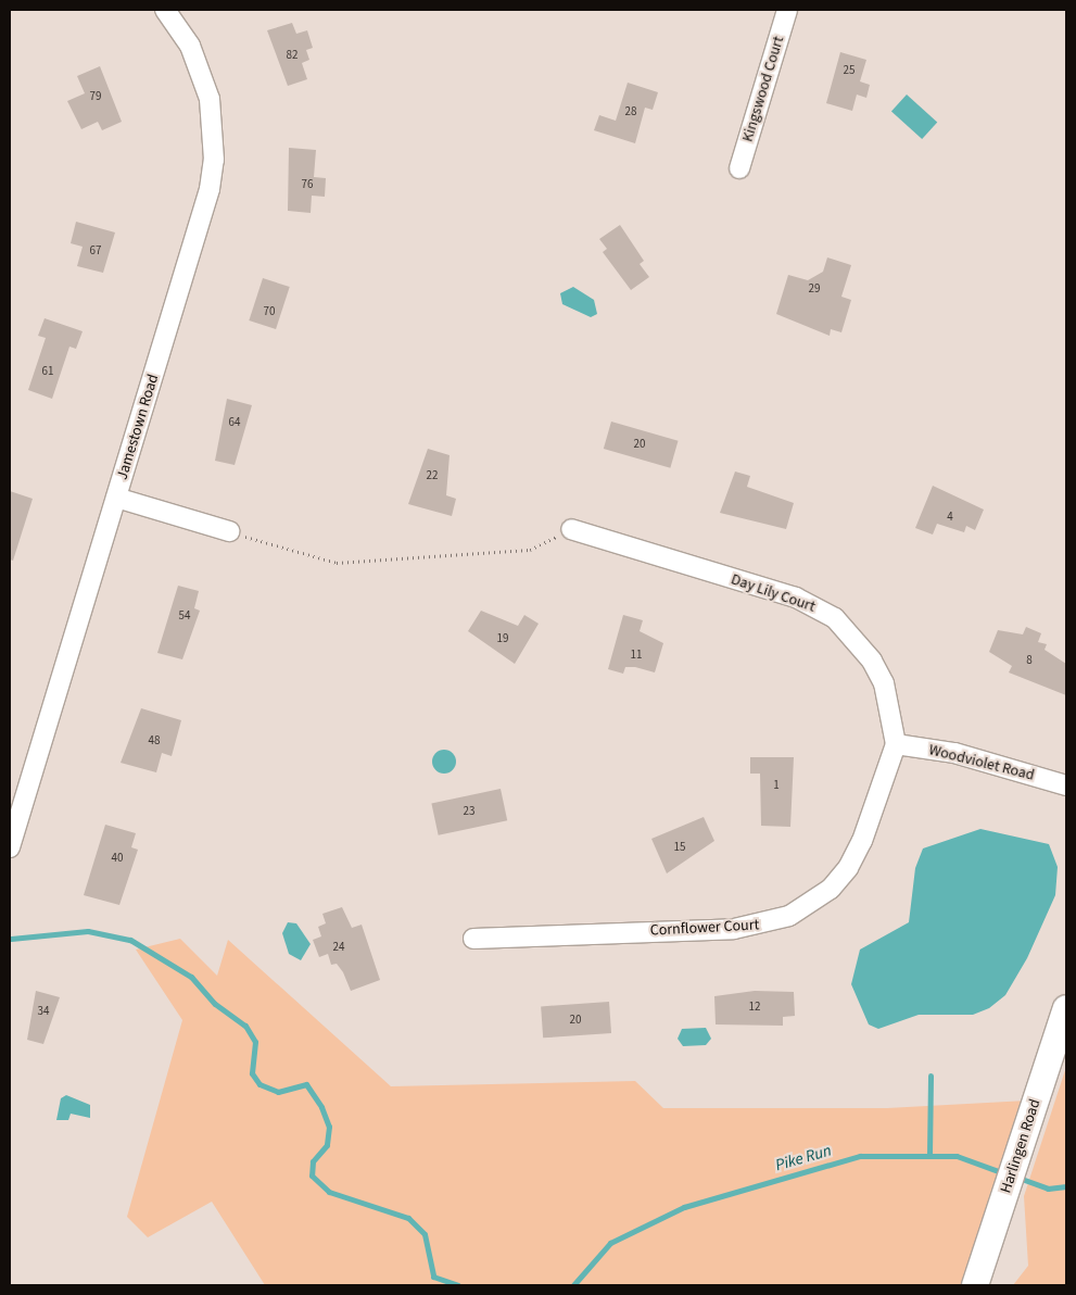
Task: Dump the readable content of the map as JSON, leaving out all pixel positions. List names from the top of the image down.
{
  "streets": {
    "street": [
      "Kingswood Court",
      "Jamestown Road",
      "Day Lily Court",
      "Woodviolet Road",
      "Cornflower Court",
      "Harlingen Road"
    ]
  },
  "crossings": [
    ["Day Lily Court", "Woodviolet Road"],
    ["Day Lily Court", "Cornflower Court"],
    ["Woodviolet Road", "Cornflower Court"]
  ],
  "water": ["Pike Run"],
  "house_numbers": [
    "82",
    "25",
    "79",
    "28",
    "76",
    "67",
    "29",
    "70",
    "61",
    "64",
    "20",
    "22",
    "4",
    "54",
    "19",
    "11",
    "8",
    "48",
    "1",
    "23",
    "15",
    "40",
    "24",
    "12",
    "34",
    "20"
  ]
}
